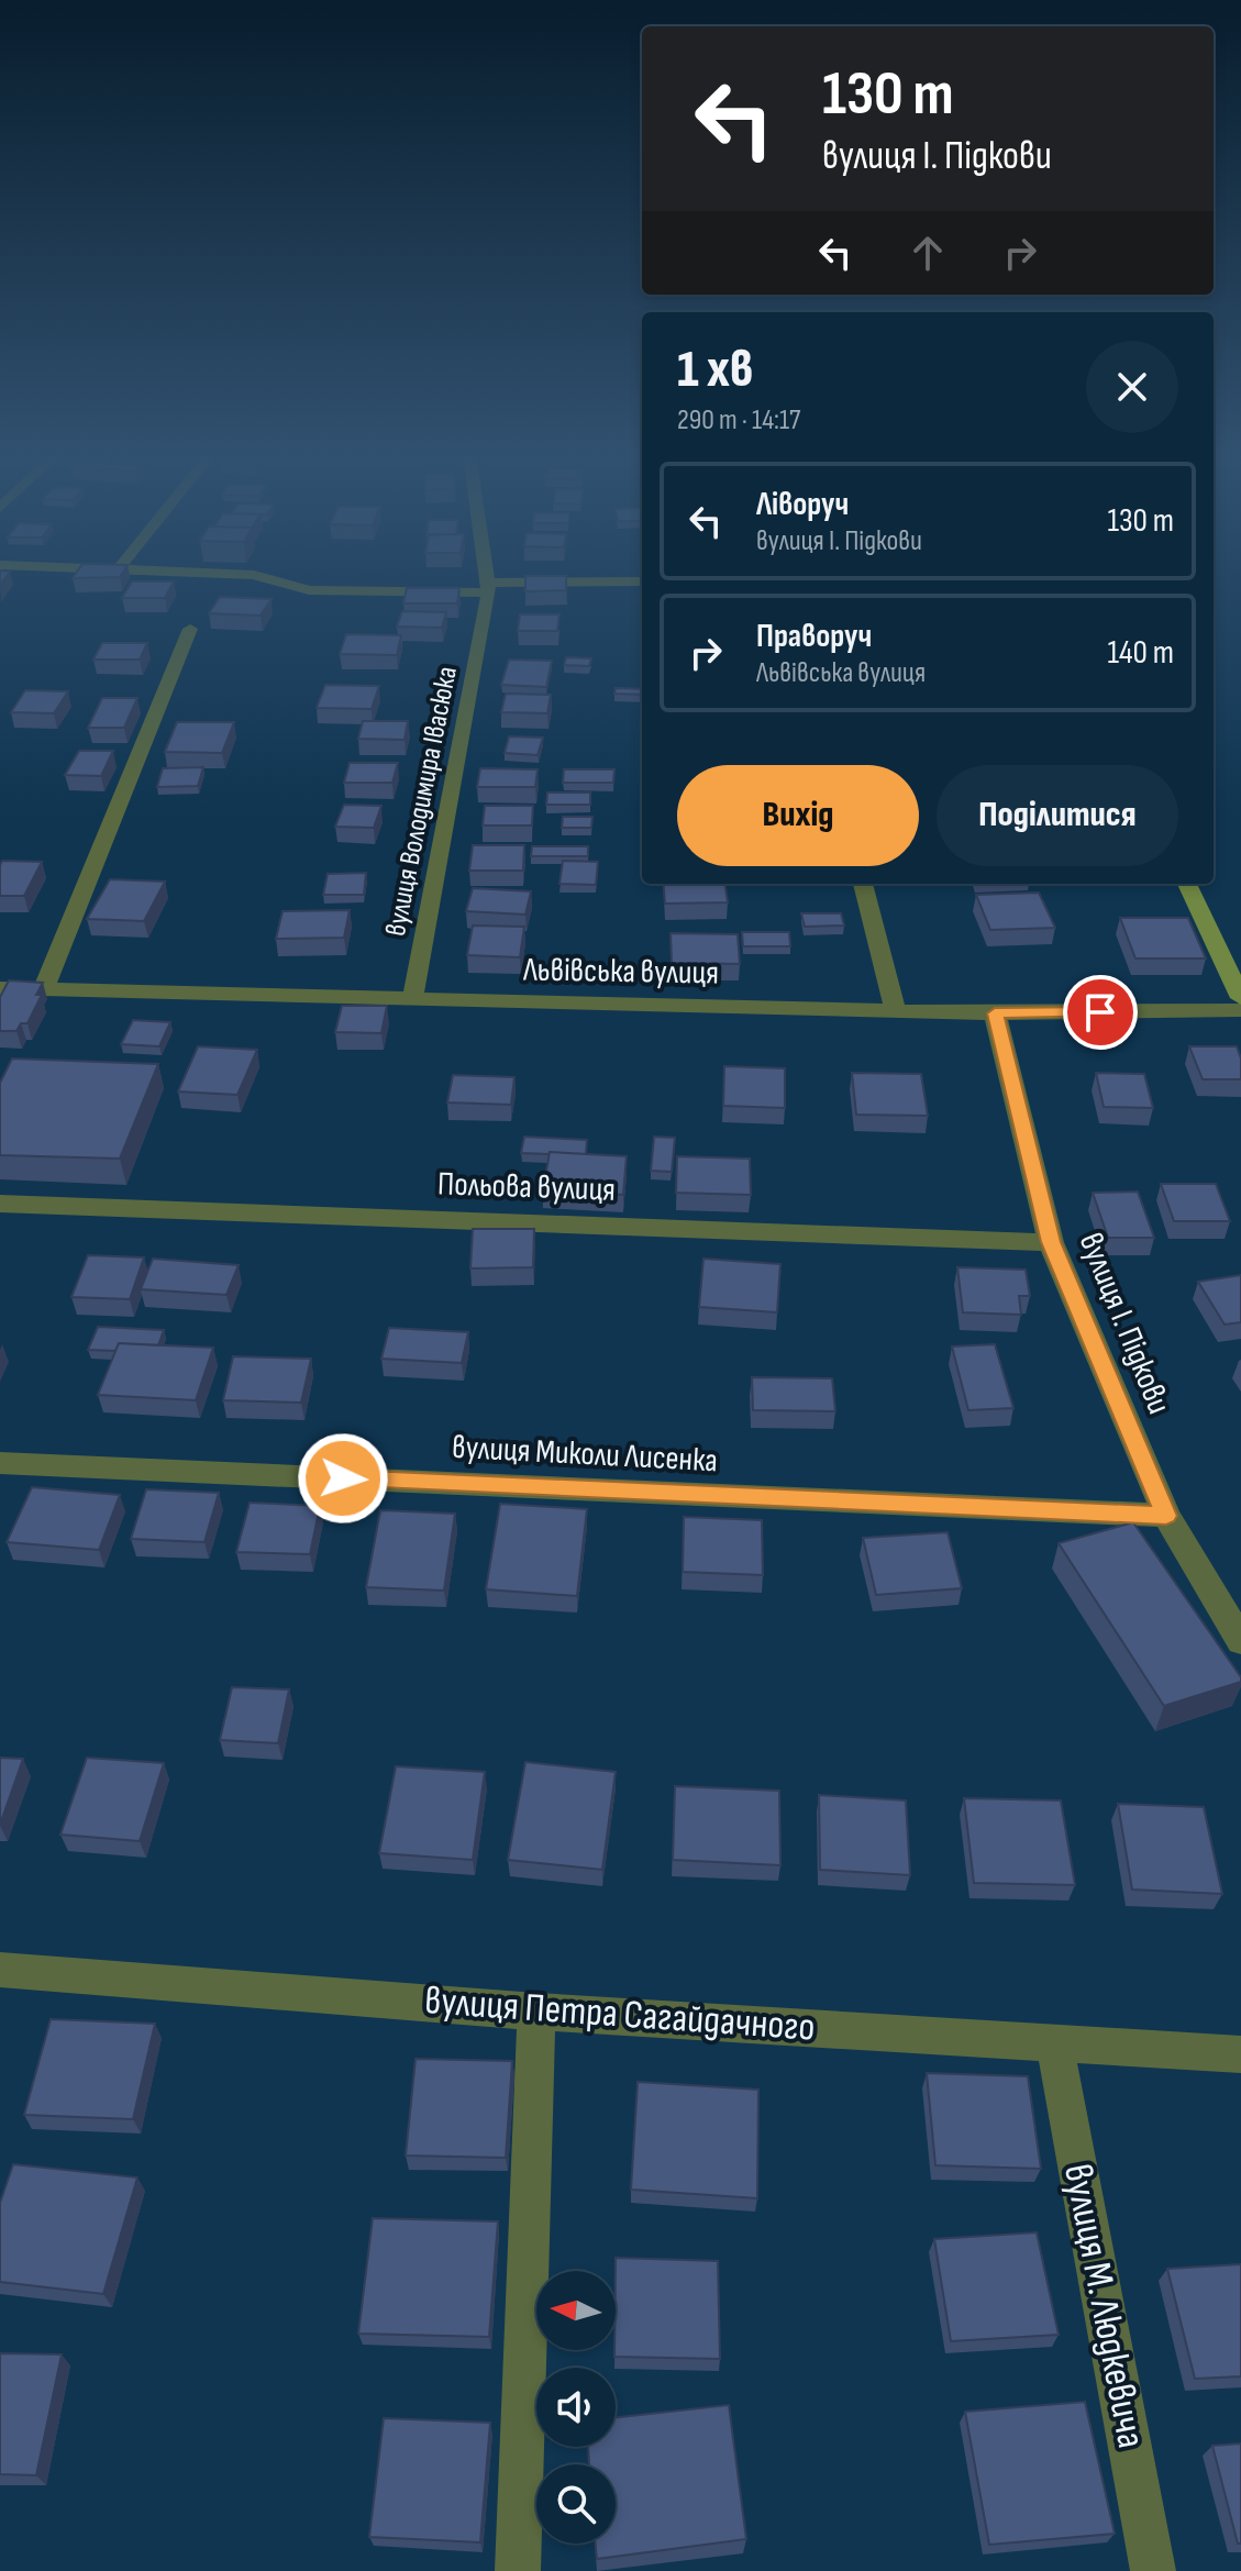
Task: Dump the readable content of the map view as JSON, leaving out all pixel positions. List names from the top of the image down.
{
  "streets": {
    "street": [
      "вулиця Володимира Івасюка",
      "Львівська вулиця",
      "Польова вулиця",
      "вулиця І. Підкови",
      "вулиця Миколи Лисенка",
      "вулиця Петра Сагайдачного",
      "вулиця М. Людкевича"
    ]
  },
  "crossings": [
    ["вулиця Володимира Івасюка", "Львівська вулиця"],
    ["Львівська вулиця", "вулиця І. Підкови"],
    ["Польова вулиця", "вулиця І. Підкови"],
    ["вулиця І. Підкови", "вулиця Миколи Лисенка"],
    ["вулиця Петра Сагайдачного", "вулиця М. Людкевича"]
  ],
  "north": "left",
  "page": {
    "turn": ["130 m", "вулиця І. Підкови"],
    "heading": ["1 хв", "290 m · 14:17"],
    "list": [
      {
        "name": "Ліворуч",
        "note": "вулиця І. Підкови",
        "value": "130 m"
      },
      {
        "name": "Праворуч",
        "note": "Львівська вулиця",
        "value": "140 m"
      }
    ],
    "buttons": ["Вихід", "Поділитися"]
  }
}
